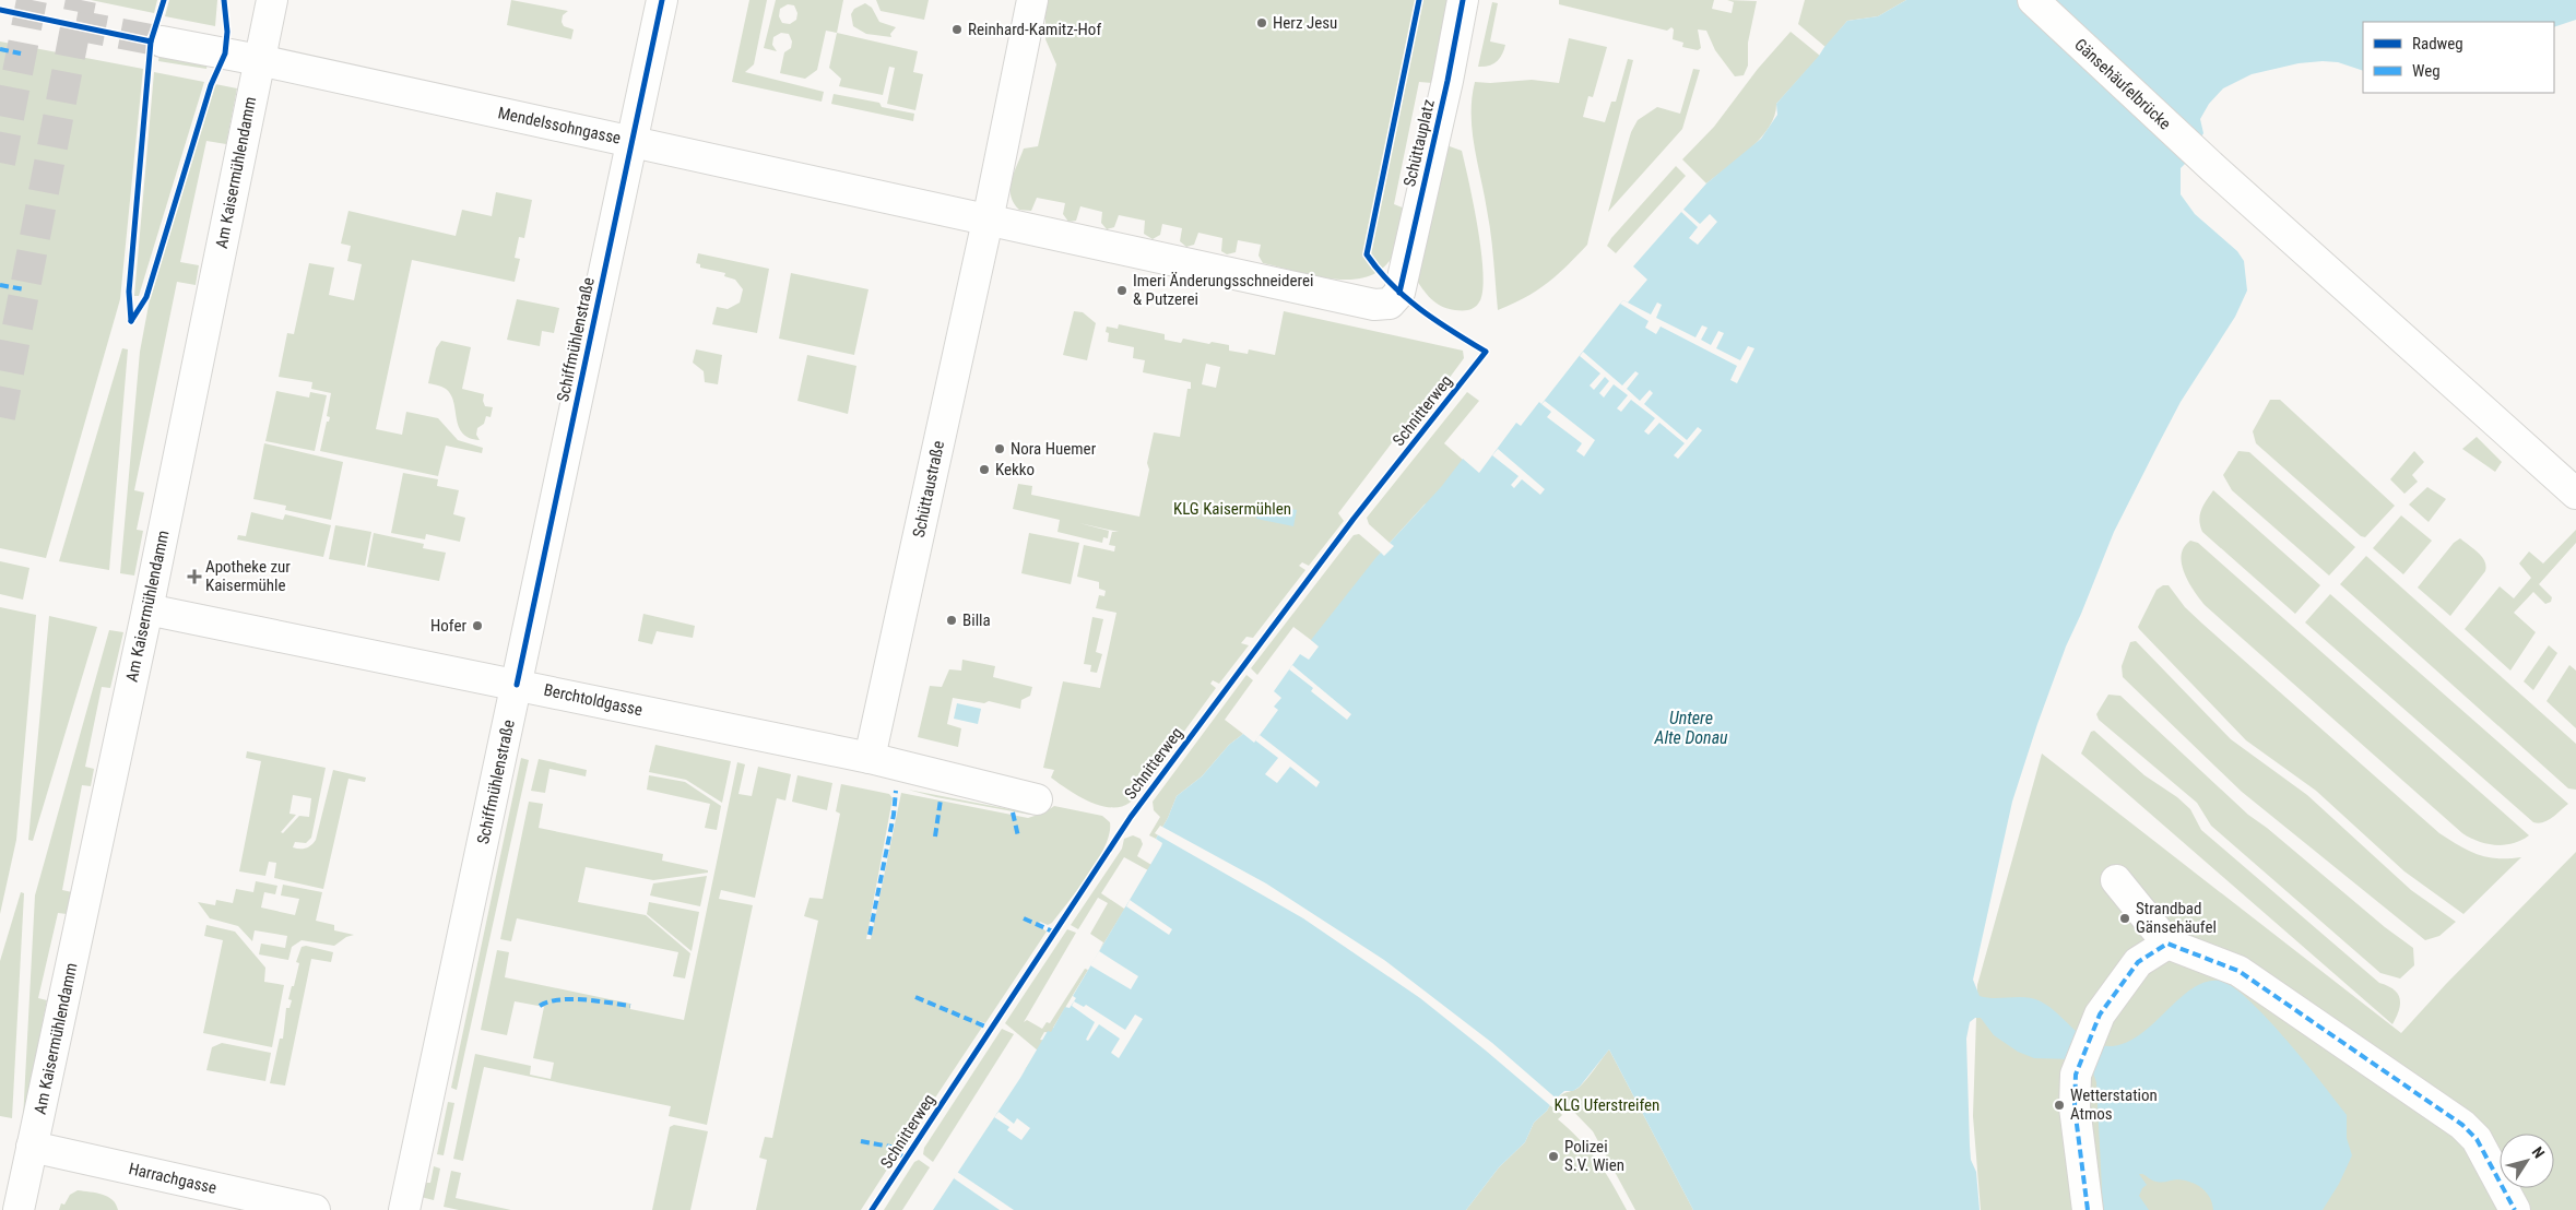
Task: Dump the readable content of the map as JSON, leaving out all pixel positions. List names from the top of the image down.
{
  "streets": {
    "street": [
      "Gänsehäufelbrücke",
      "Mendelssohngasse",
      "Schüttauplatz",
      "Am Kaisermühlendamm",
      "Schiffmühlenstraße",
      "Schüttaustraße",
      "Berchtoldgasse",
      "Harrachgasse"
    ],
    "cycle path": ["Schnitterweg"]
  },
  "crossings": [
    ["Mendelssohngasse", "Schüttauplatz"],
    ["Mendelssohngasse", "Am Kaisermühlendamm"],
    ["Mendelssohngasse", "Schiffmühlenstraße"],
    ["Mendelssohngasse", "Schüttaustraße"],
    ["Schüttauplatz", "Schüttaustraße"],
    ["Am Kaisermühlendamm", "Berchtoldgasse"],
    ["Am Kaisermühlendamm", "Harrachgasse"],
    ["Schiffmühlenstraße", "Berchtoldgasse"],
    ["Schüttaustraße", "Berchtoldgasse"]
  ],
  "water": ["Untere Alte Donau"],
  "parks": ["KLG Kaisermühlen", "KLG Uferstreifen"],
  "places": {
    "other": [
      "Herz Jesu",
      "Reinhard-Kamitz-Hof",
      "Imeri Änderungsschneiderei & Putzerei",
      "Nora Huemer",
      "Kekko",
      "Billa",
      "Hofer",
      "Strandbad Gänsehäufel",
      "Wetterstation Atmos",
      "Polizei S.V. Wien"
    ],
    "health": ["Apotheke zur Kaisermühle"]
  },
  "legend": ["Radweg", "Weg"],
  "north": "top right"
}
